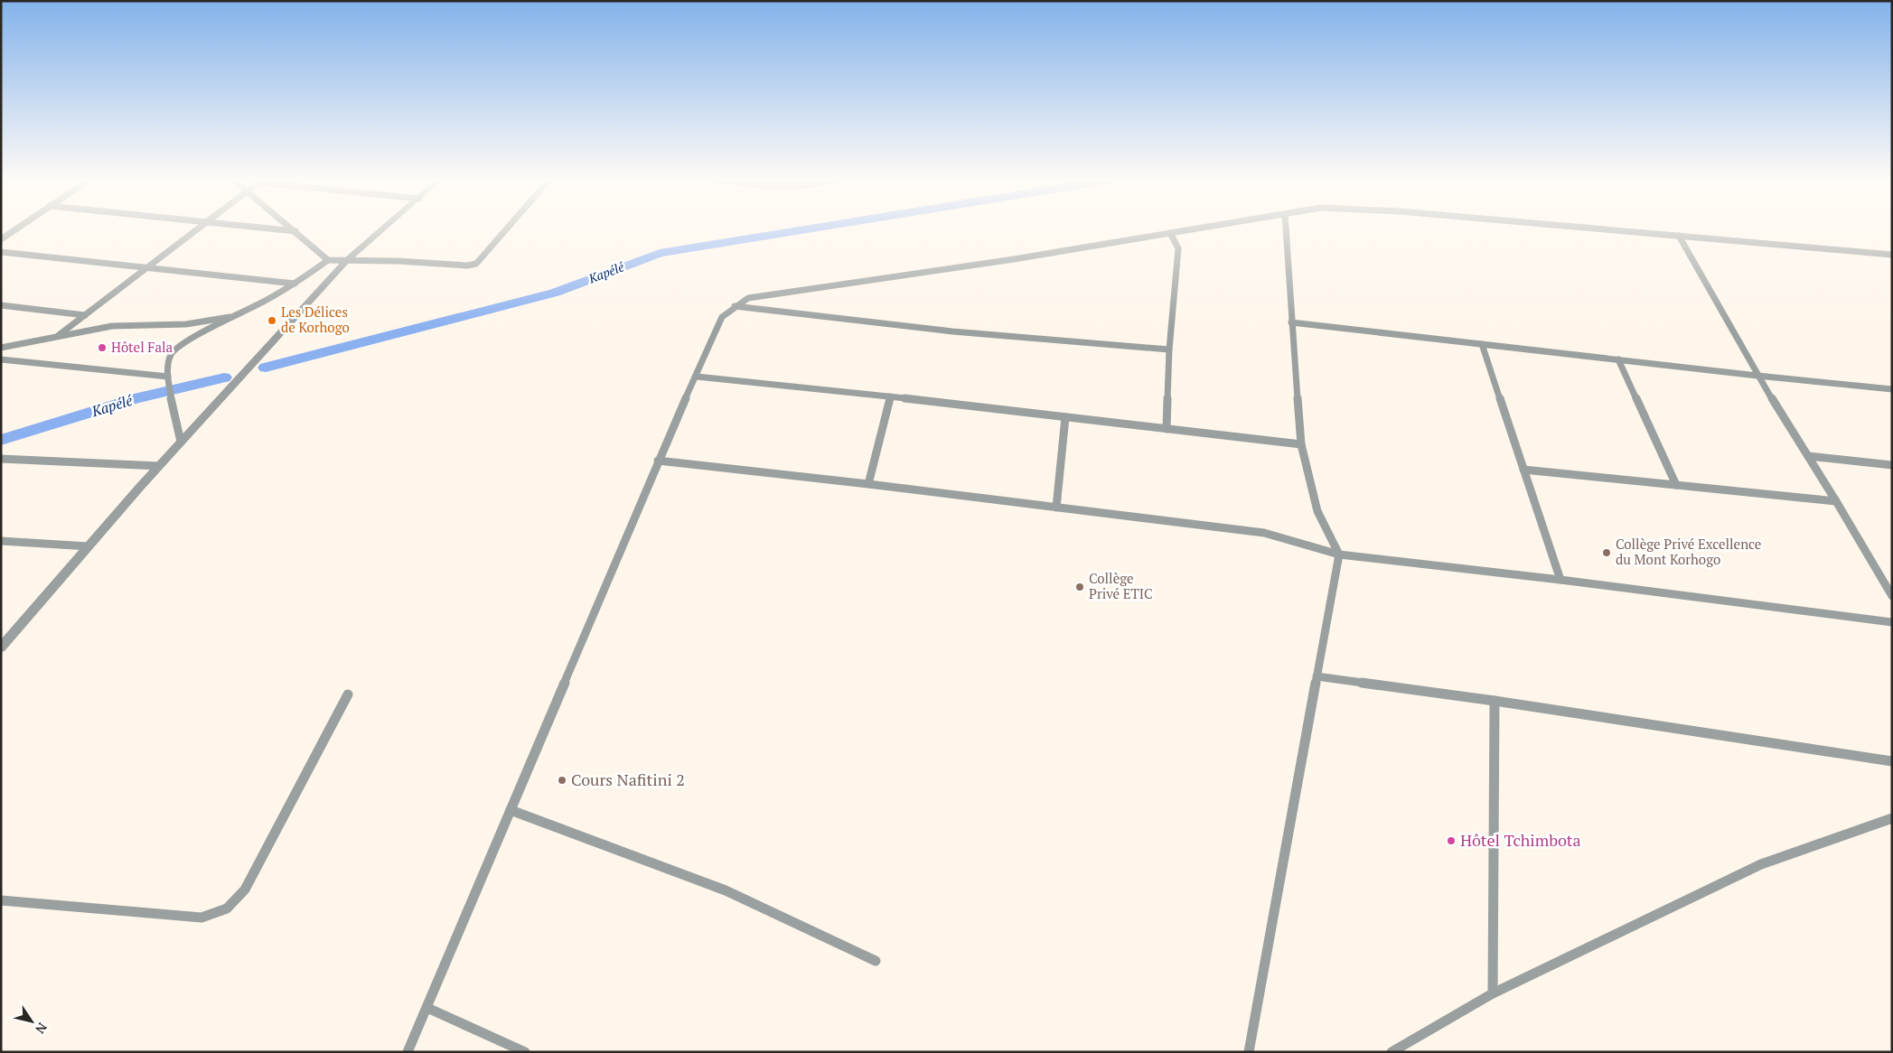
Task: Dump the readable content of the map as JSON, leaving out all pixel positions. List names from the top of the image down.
{
  "water": ["Kapélé"],
  "places": [
    "Les Délices de Korhogo",
    "Hôtel Fala",
    "Collège Privé Excellence du Mont Korhogo",
    "Collège Privé ETIC",
    "Cours Nafitini 2",
    "Hôtel Tchimbota"
  ],
  "north": "bottom right"
}
